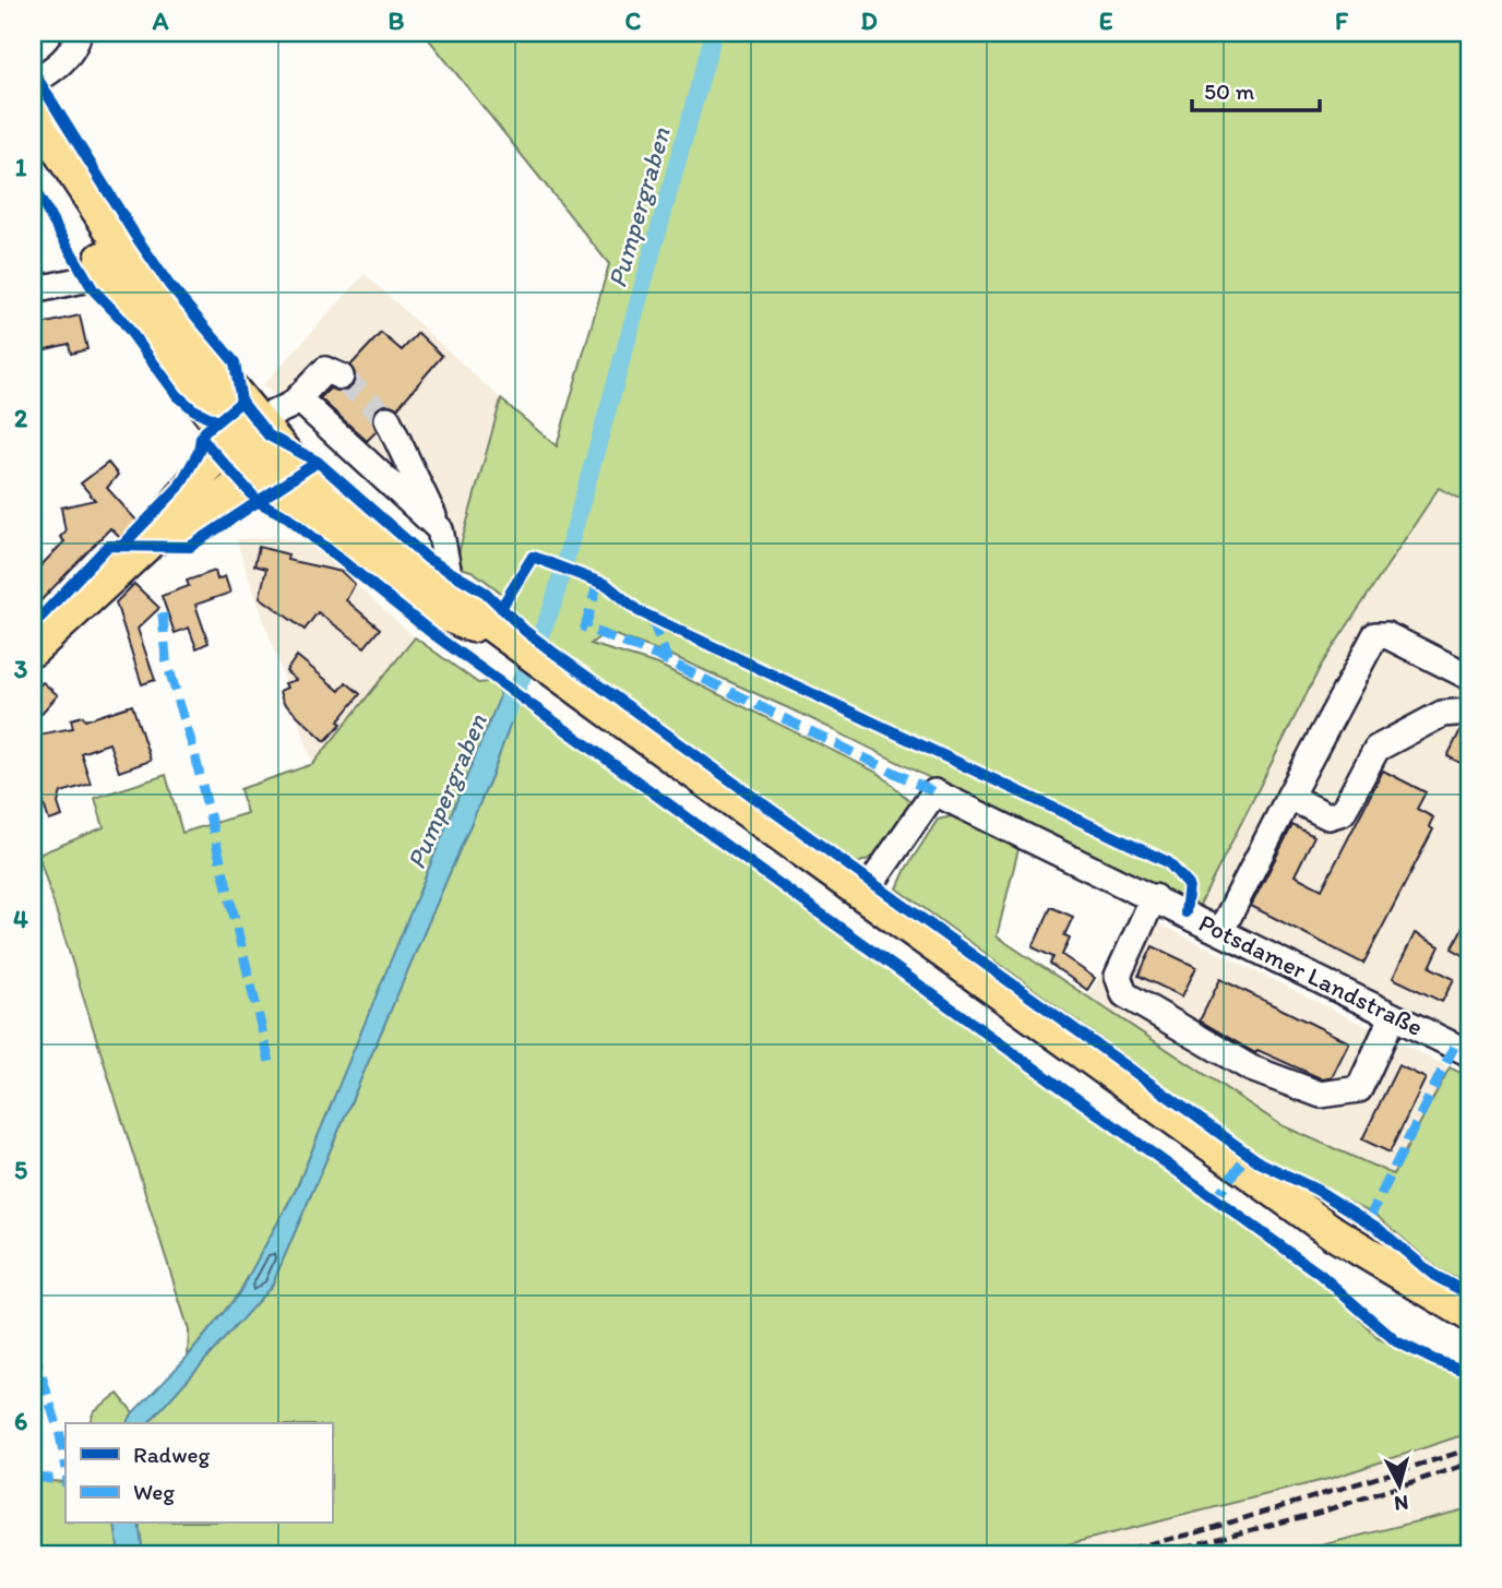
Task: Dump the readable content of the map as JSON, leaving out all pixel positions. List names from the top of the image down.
{
  "streets": {
    "street": ["Potsdamer Landstraße"]
  },
  "water": ["Pumpergraben"],
  "legend": ["Radweg", "Weg"],
  "scale_bar": "50 m",
  "north": "bottom",
  "grid": {
    "columns": [
      "A",
      "B",
      "C",
      "D",
      "E",
      "F"
    ],
    "rows": [
      "1",
      "2",
      "3",
      "4",
      "5",
      "6"
    ]
  }
}
